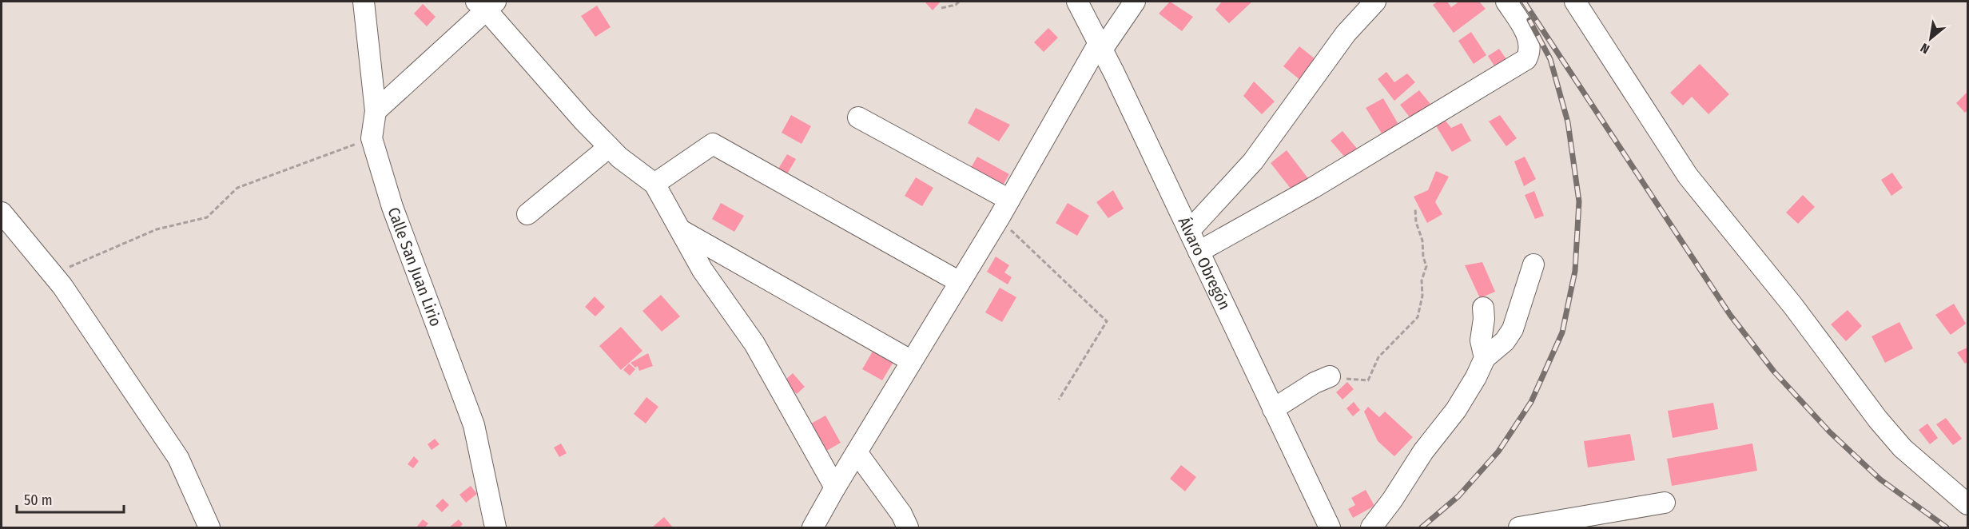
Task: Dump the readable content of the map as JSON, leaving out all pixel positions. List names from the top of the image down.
{
  "streets": {
    "street": ["Álvaro Obregón", "Calle San Juan Lirio"]
  },
  "scale_bar": "50 m",
  "north": "bottom left"
}
